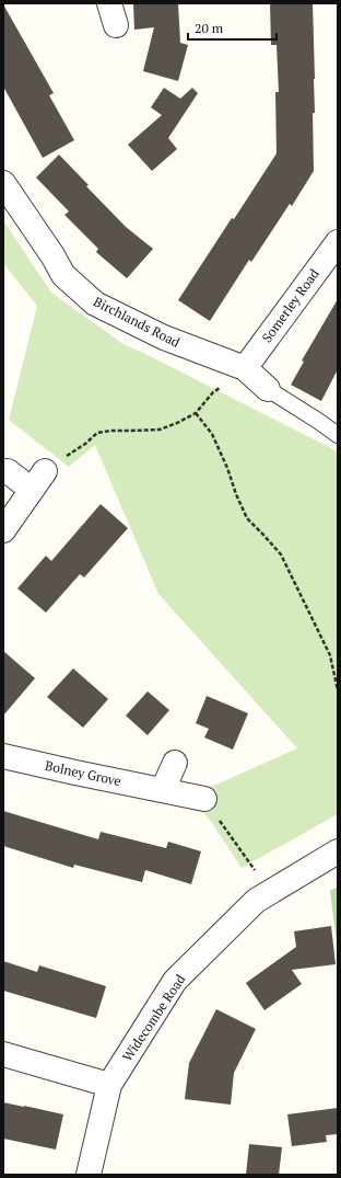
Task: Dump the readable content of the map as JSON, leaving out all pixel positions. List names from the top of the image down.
{
  "streets": {
    "street": [
      "Somerley Road",
      "Birchlands Road",
      "Bolney Grove",
      "Widecombe Road"
    ]
  },
  "crossings": [
    ["Somerley Road", "Birchlands Road"]
  ],
  "scale_bar": "20 m"
}
